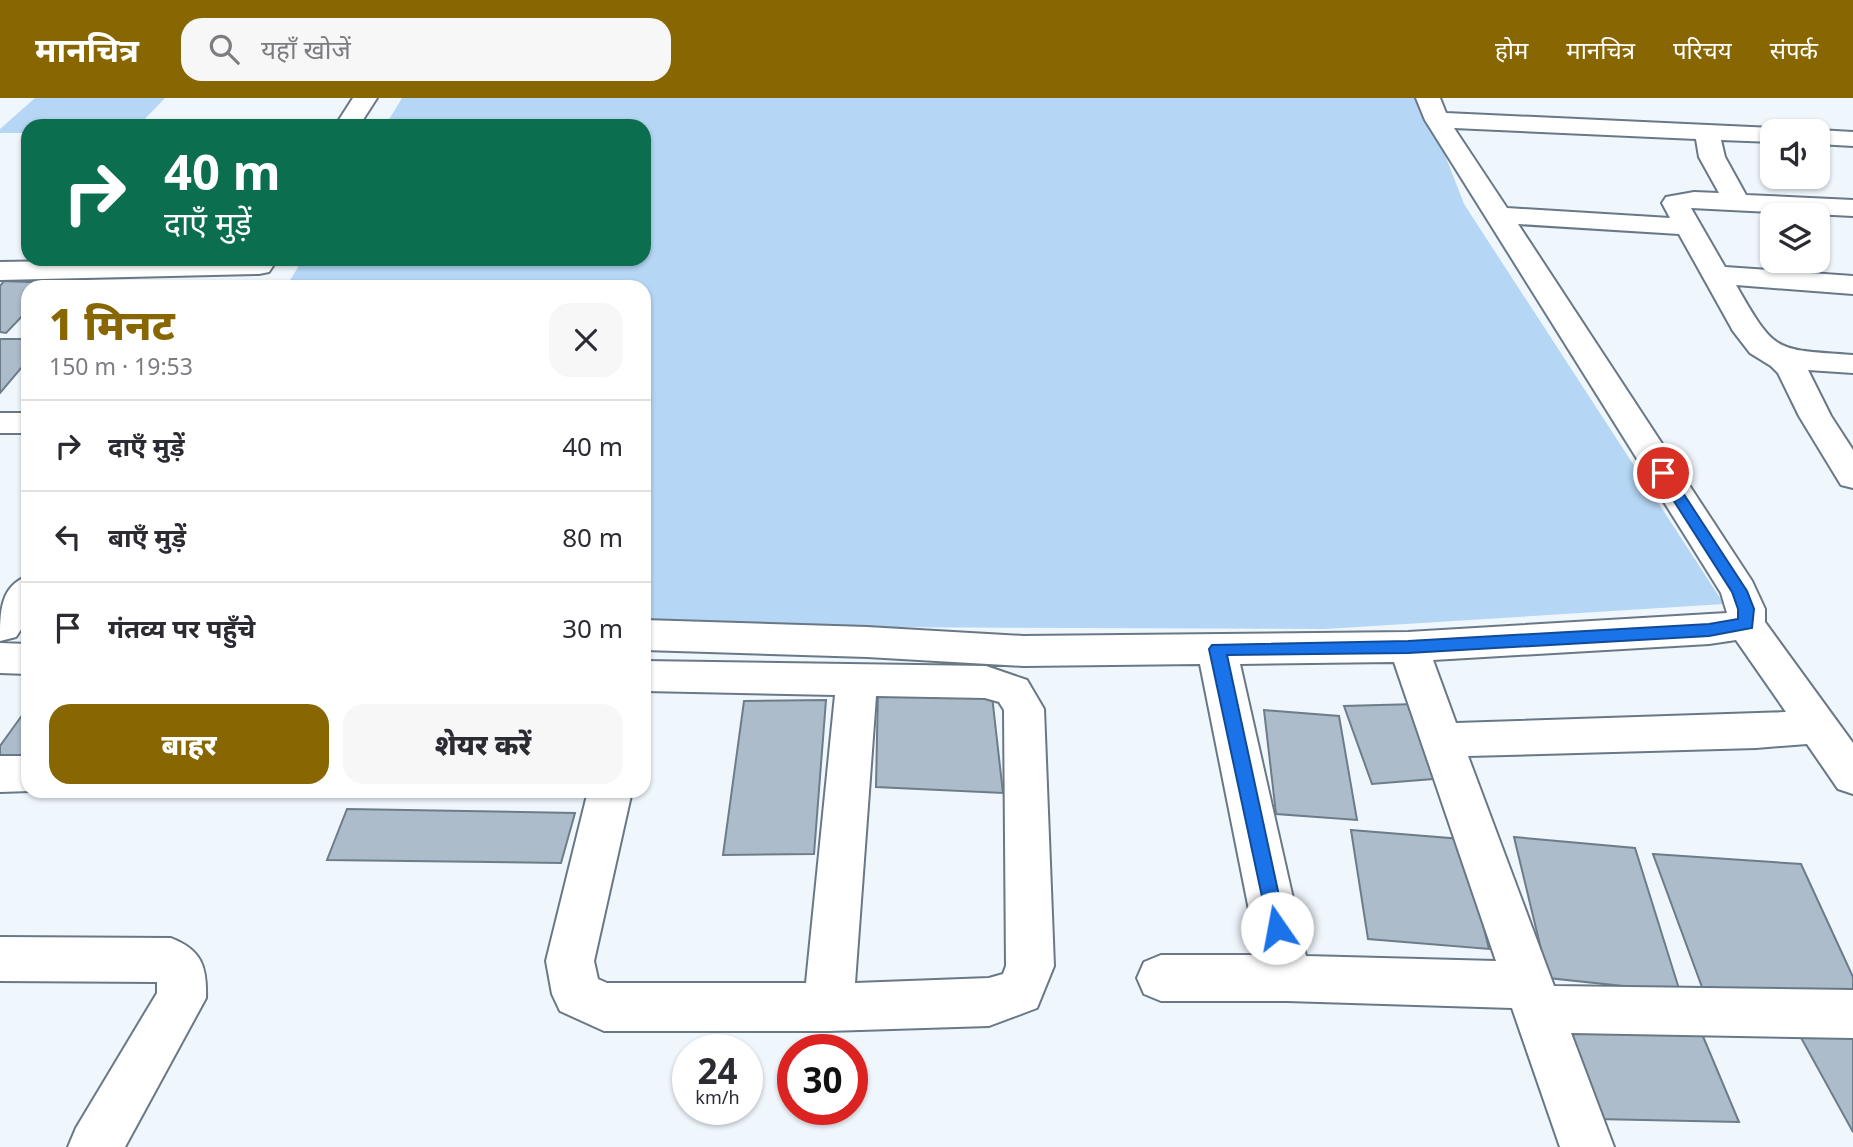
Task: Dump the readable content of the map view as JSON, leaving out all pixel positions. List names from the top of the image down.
{
  "page": {
    "header": "मानचित्र",
    "search": "यहाँ खोजें",
    "nav": [
      "होम",
      "मानचित्र",
      "परिचय",
      "संपर्क"
    ],
    "turn": ["40 m", "दाएँ मुड़ें"],
    "heading": ["1 मिनट", "150 m · 19:53"],
    "list": [
      {
        "name": "दाएँ मुड़ें",
        "value": "40 m"
      },
      {
        "name": "बाएँ मुड़ें",
        "value": "80 m"
      },
      {
        "name": "गंतव्य पर पहुँचे",
        "value": "30 m"
      }
    ],
    "buttons": ["बाहर", "शेयर करें"],
    "speed": "24 km/h",
    "limit": "30"
  }
}
